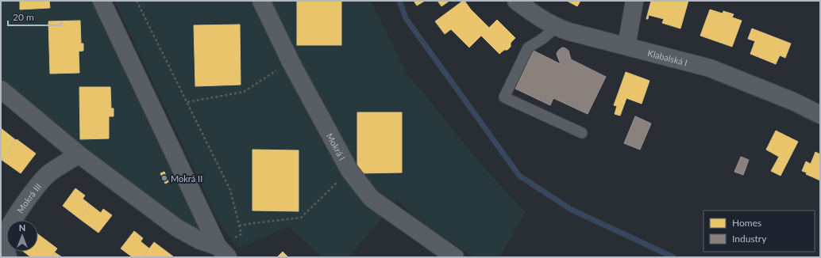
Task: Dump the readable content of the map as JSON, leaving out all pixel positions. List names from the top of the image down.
{
  "streets": {
    "street": ["Klabalská I", "Mokrá I", "Mokrá III"]
  },
  "places": ["Mokrá II"],
  "legend": ["Homes", "Industry"],
  "scale_bar": "20 m",
  "north": "top"
}
